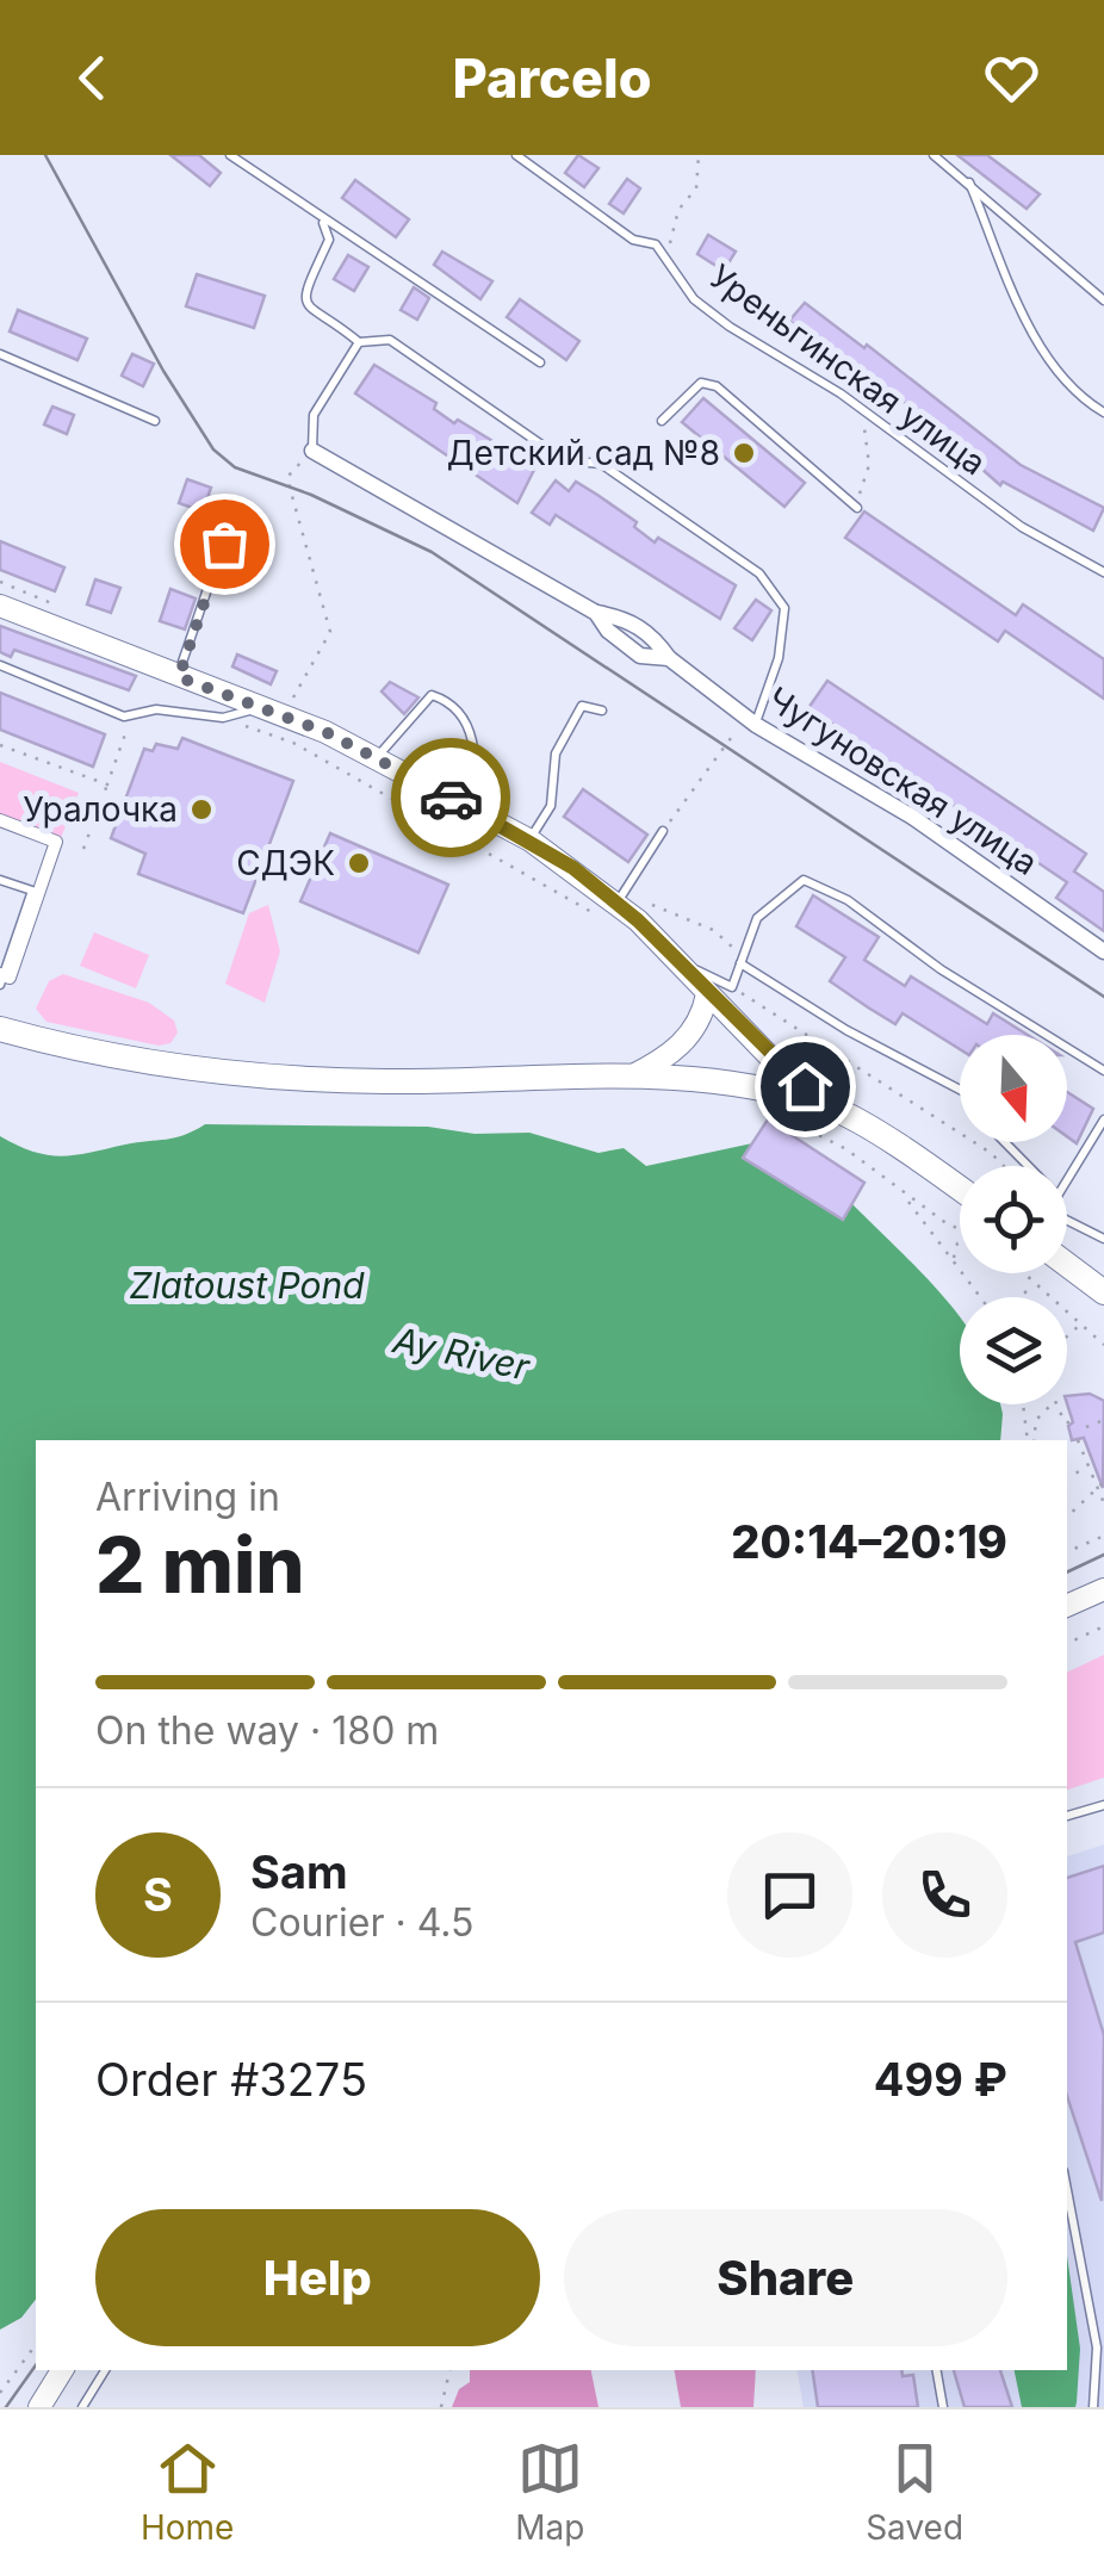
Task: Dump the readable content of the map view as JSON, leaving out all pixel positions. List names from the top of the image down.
{
  "streets": {
    "street": ["Чугуновская улица"],
    "lane": ["Уреньгинская улица"]
  },
  "water": ["Zlatoust Pond", "Ay River"],
  "places": ["Детский сад №8", "Уралочка", "СДЭК"],
  "north": "bottom",
  "page": {
    "header": "Parcelo",
    "heading": ["2 min", "Arriving in", "20:14–20:19"],
    "panel": [
      "Sam",
      "Courier · 4.5",
      "Order #3275",
      "499 ₽"
    ],
    "bar": "On the way · 180 m",
    "round": "S",
    "buttons": ["Help", "Share"],
    "tabs": ["Home", "Map", "Saved"]
  }
}
